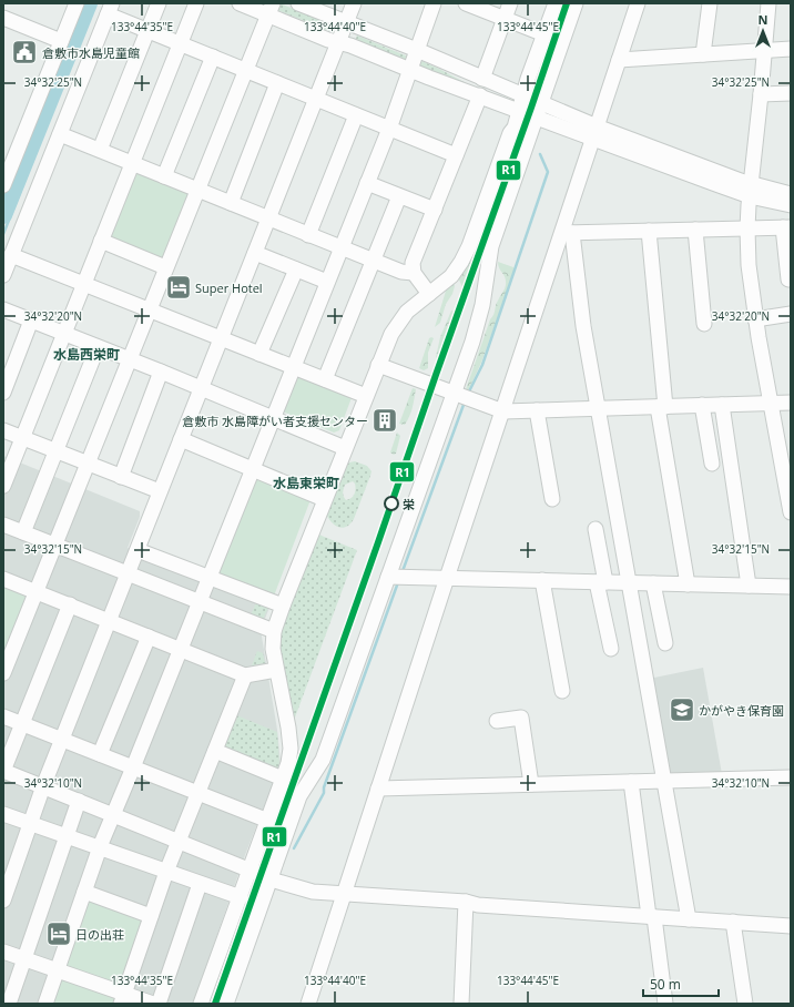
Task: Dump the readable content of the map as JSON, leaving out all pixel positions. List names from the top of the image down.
{
  "districts": ["水島西栄町", "水島東栄町"],
  "places": {
    "public building": ["倉敷市水島児童館"],
    "hotel": ["Super Hotel", "日の出荘"],
    "building": ["倉敷市 水島障がい者支援センター"],
    "other": ["栄"],
    "school or university": ["かがやき保育園"]
  },
  "lines": ["transit line R1"],
  "scale_bar": "50 m",
  "north": "top",
  "coordinates": [
    "133°44'35\"E",
    "133°44'40\"E",
    "133°44'45\"E",
    "34°32'25\"N",
    "34°32'20\"N",
    "34°32'15\"N",
    "34°32'10\"N"
  ]
}
